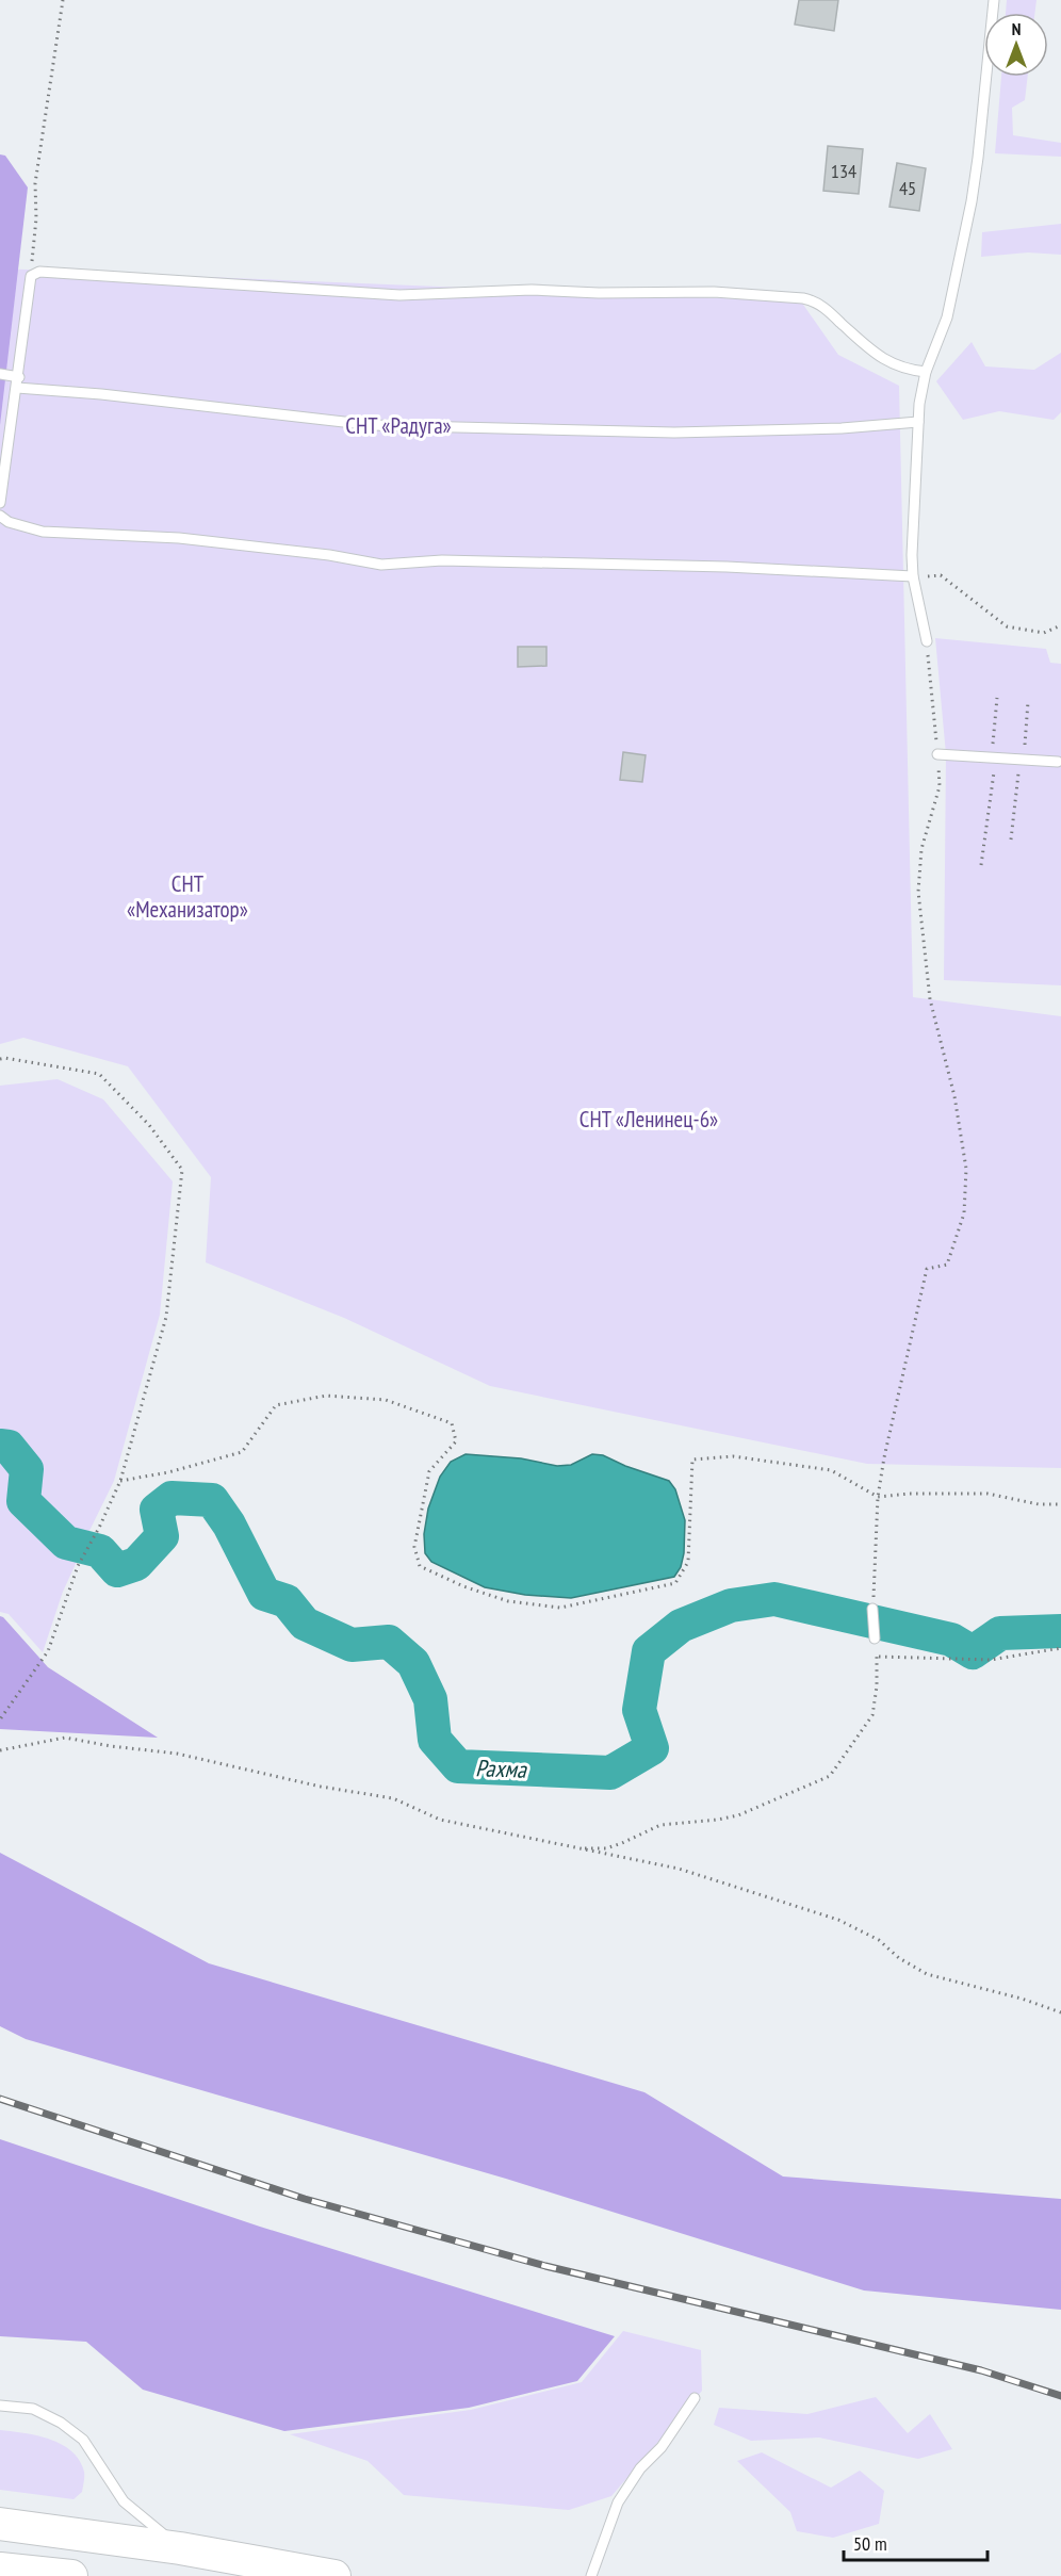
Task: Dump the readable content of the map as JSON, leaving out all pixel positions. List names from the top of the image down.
{
  "water": ["Рахма"],
  "parks": ["СНТ «Радуга»", "СНТ «Механизатор»", "СНТ «Ленинец-6»"],
  "house_numbers": ["134", "45"],
  "scale_bar": "50 m",
  "north": "top"
}
